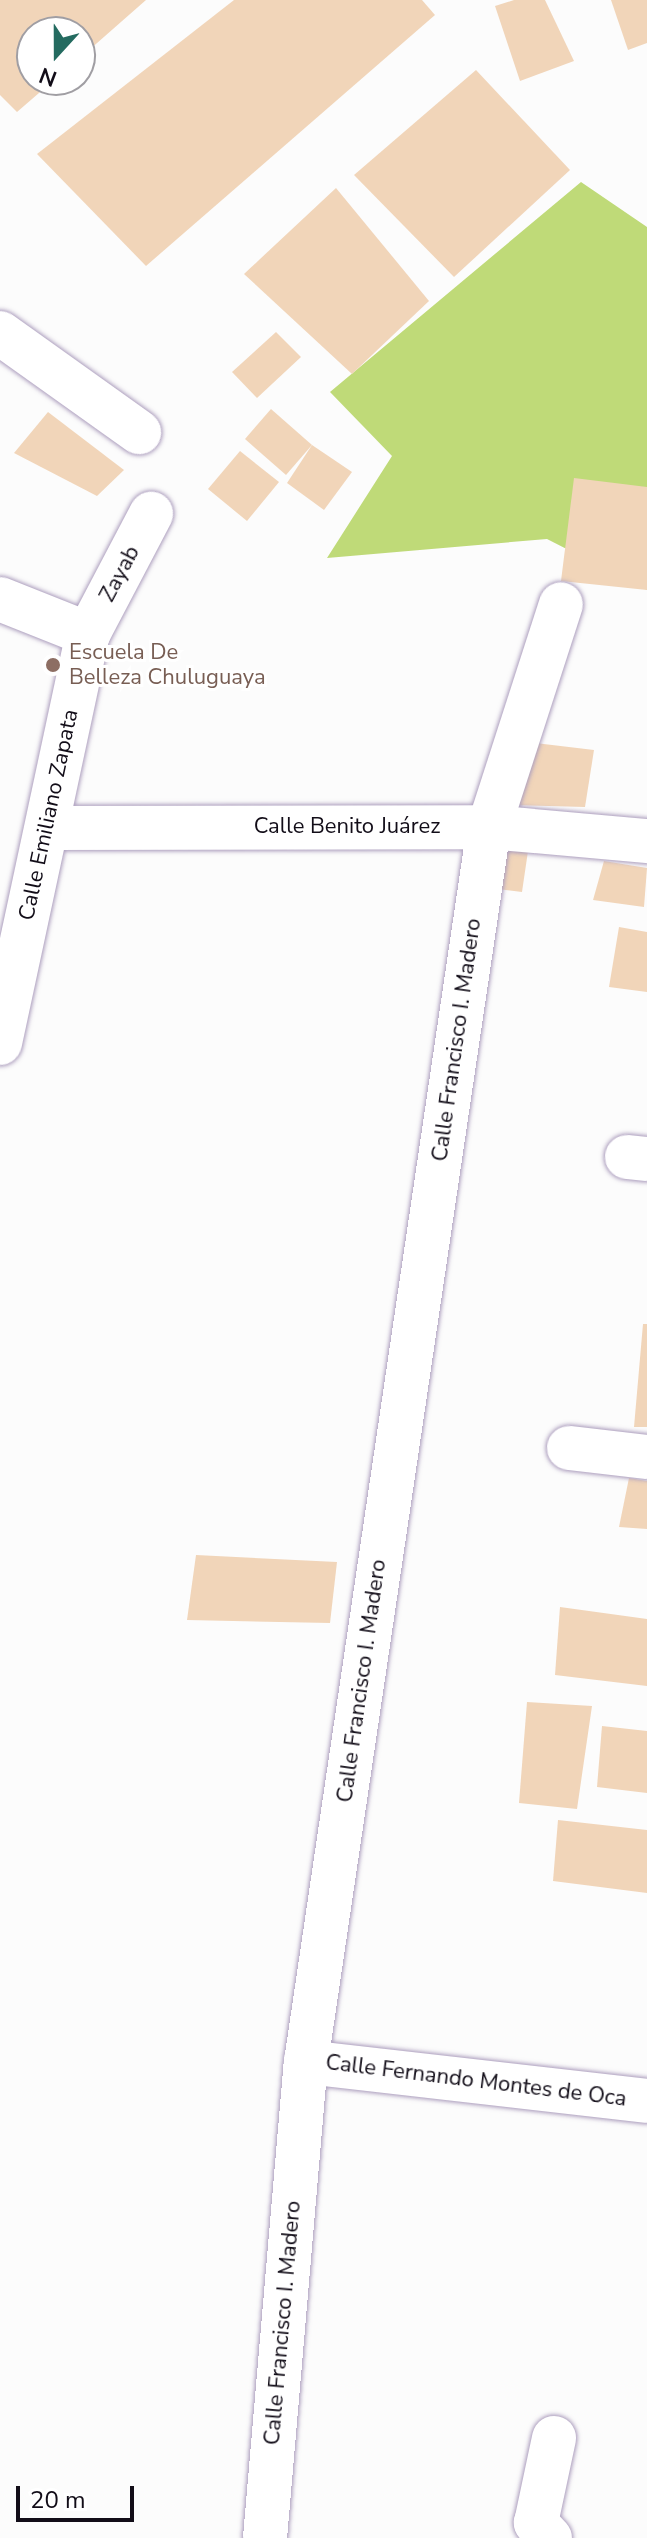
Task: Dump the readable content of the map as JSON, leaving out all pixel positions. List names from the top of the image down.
{
  "streets": {
    "street": [
      "Zayab",
      "Calle Emiliano Zapata",
      "Calle Benito Juárez",
      "Calle Francisco I. Madero",
      "Calle Fernando Montes de Oca"
    ]
  },
  "crossings": [
    ["Zayab", "Calle Emiliano Zapata"],
    ["Calle Emiliano Zapata", "Calle Benito Juárez"],
    ["Calle Benito Juárez", "Calle Francisco I. Madero"],
    ["Calle Francisco I. Madero", "Calle Fernando Montes de Oca"]
  ],
  "places": ["Escuela De Belleza Chuluguaya"],
  "scale_bar": "20 m",
  "north": "bottom"
}
